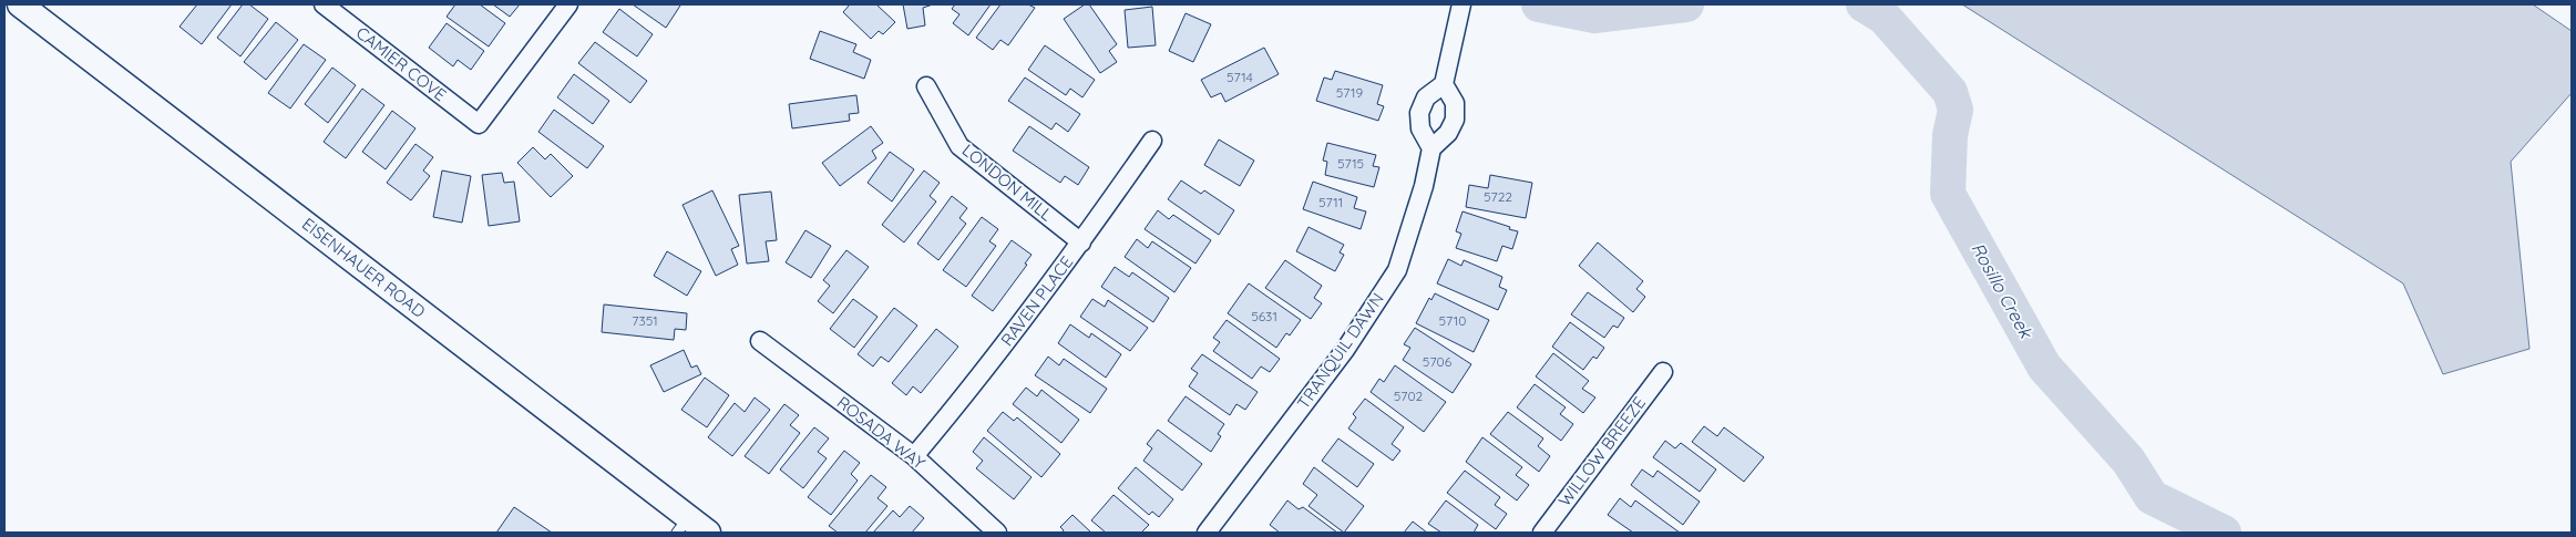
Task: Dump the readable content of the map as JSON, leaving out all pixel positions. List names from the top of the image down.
{
  "streets": {
    "main road": ["EISENHAUER ROAD"],
    "street": [
      "CAMIER COVE",
      "LONDON MILL",
      "RAVEN PLACE",
      "TRANQUIL DAWN",
      "ROSADA WAY",
      "WILLOW BREEZE"
    ]
  },
  "crossings": [
    ["LONDON MILL", "RAVEN PLACE"],
    ["RAVEN PLACE", "ROSADA WAY"]
  ],
  "water": ["Rosillo Creek"],
  "house_numbers": [
    "5714",
    "5719",
    "5715",
    "5722",
    "5711",
    "5631",
    "7351",
    "5710",
    "5706",
    "5702"
  ]
}
